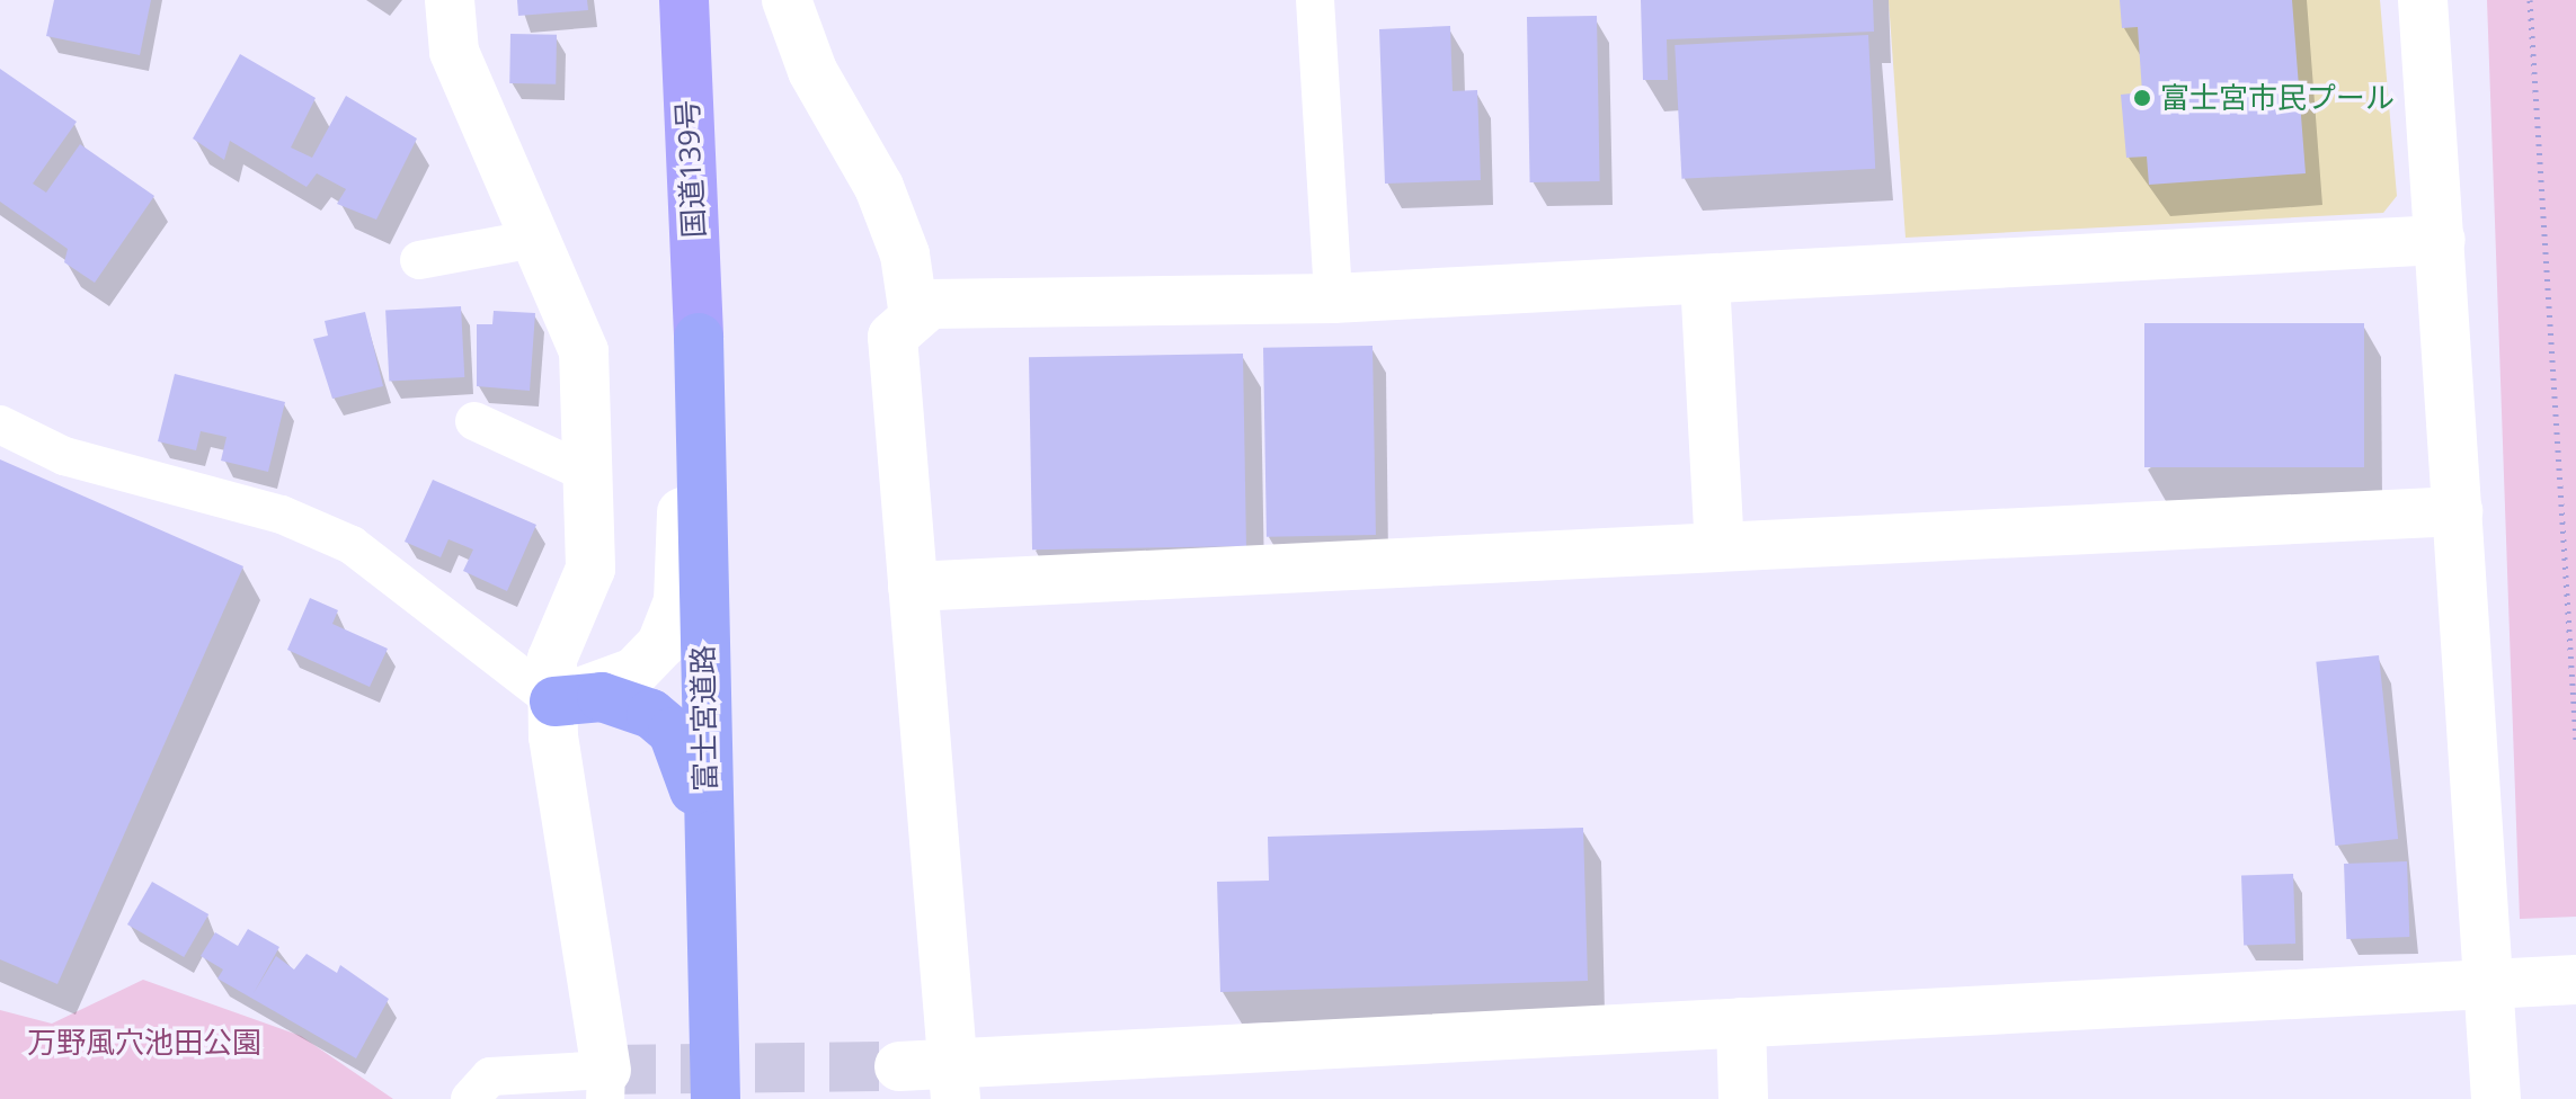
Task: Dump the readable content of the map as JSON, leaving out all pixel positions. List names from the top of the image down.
{
  "streets": {
    "highway": ["国道139号", "富士宮道路"]
  },
  "crossings": [
    ["国道139号", "富士宮道路"]
  ],
  "parks": ["万野風穴池田公園"],
  "places": ["富士宮市民プール"]
}
